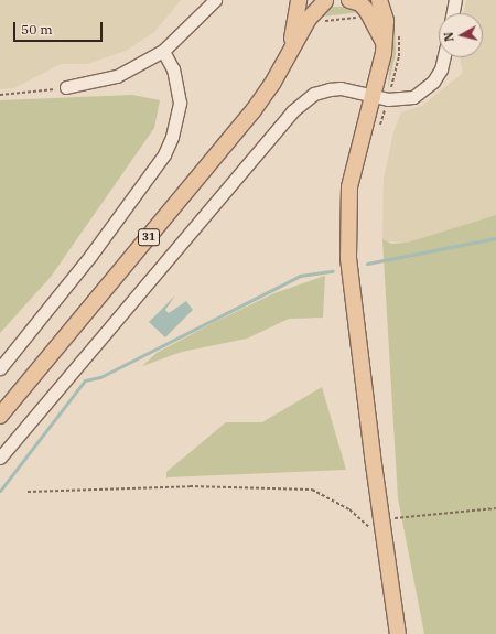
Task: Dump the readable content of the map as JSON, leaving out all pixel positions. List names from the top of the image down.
{
  "streets": {
    "main road": ["31"]
  },
  "scale_bar": "50 m",
  "north": "left"
}
